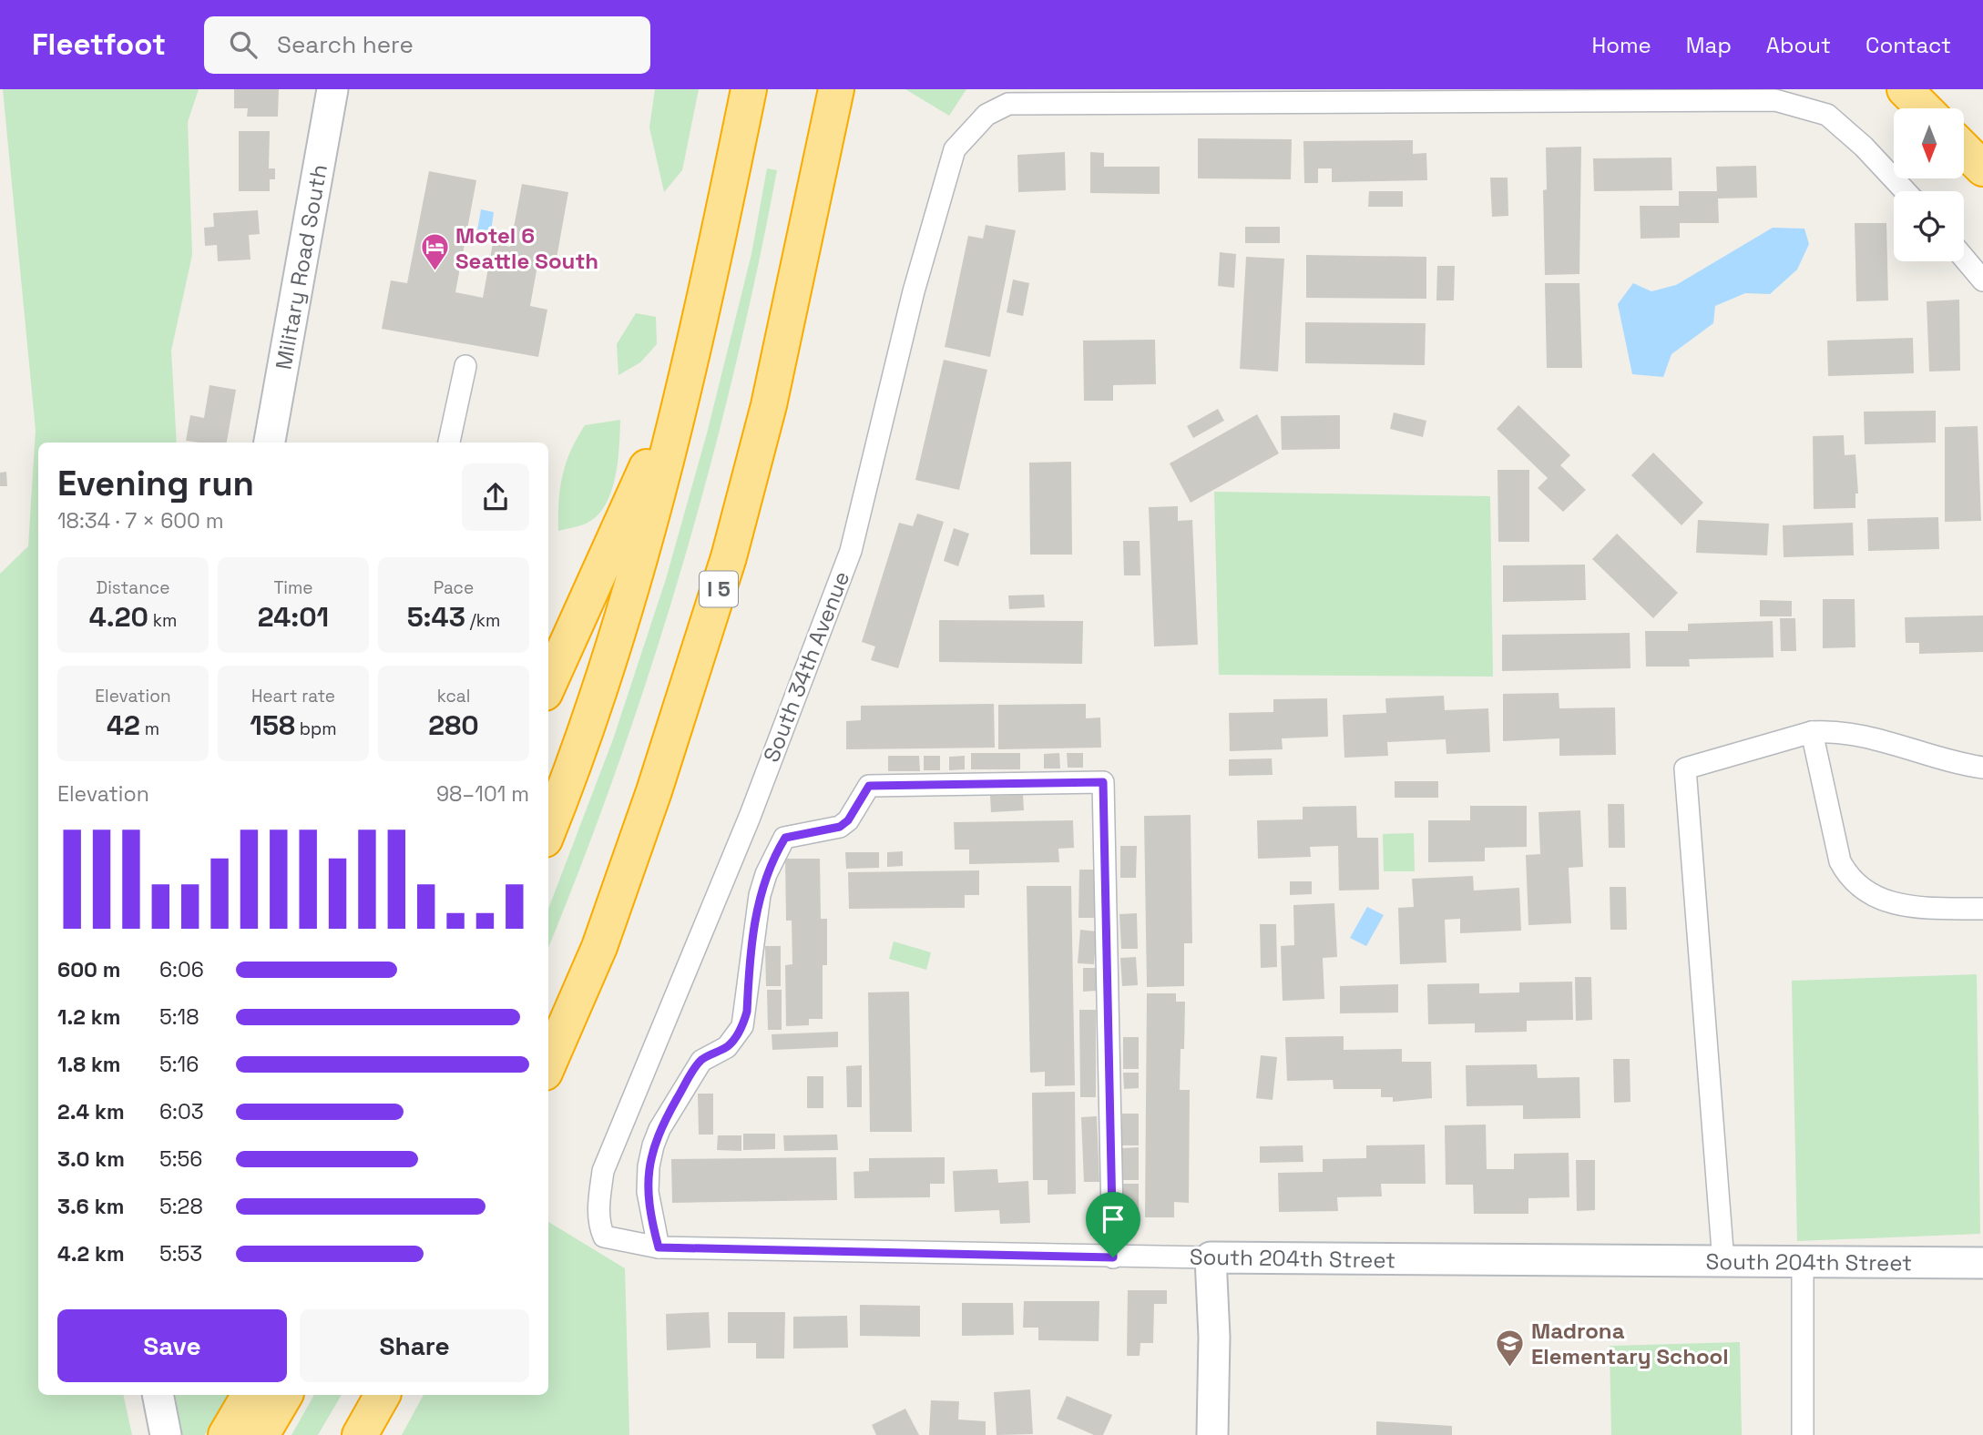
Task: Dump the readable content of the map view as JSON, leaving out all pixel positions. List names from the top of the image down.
{
  "streets": {
    "highway": ["I 5"],
    "street": ["Military Road South", "South 34th Avenue", "South 204th Street"]
  },
  "crossings": [
    ["South 34th Avenue", "South 204th Street"]
  ],
  "places": {
    "hotel": ["Motel 6 Seattle South"],
    "school or university": ["Madrona Elementary School"]
  },
  "north": "bottom",
  "page": {
    "header": "Fleetfoot",
    "search": "Search here",
    "nav": [
      "Home",
      "Map",
      "About",
      "Contact"
    ],
    "heading": ["Evening run", "18:34 · 7 × 600 m"],
    "stats": [
      ["Distance", "4.20 km"],
      ["Time", "24:01"],
      ["Pace", "5:43 /km"],
      ["Elevation", "42 m"],
      ["Heart rate", "158 bpm"],
      ["kcal", "280"]
    ],
    "chart": ["Elevation", "98–101 m"],
    "list": [
      {
        "name": "600 m",
        "note": "6:06"
      },
      {
        "name": "1.2 km",
        "note": "5:18"
      },
      {
        "name": "1.8 km",
        "note": "5:16"
      },
      {
        "name": "2.4 km",
        "note": "6:03"
      },
      {
        "name": "3.0 km",
        "note": "5:56"
      },
      {
        "name": "3.6 km",
        "note": "5:28"
      },
      {
        "name": "4.2 km",
        "note": "5:53"
      }
    ],
    "buttons": ["Save", "Share"]
  }
}
